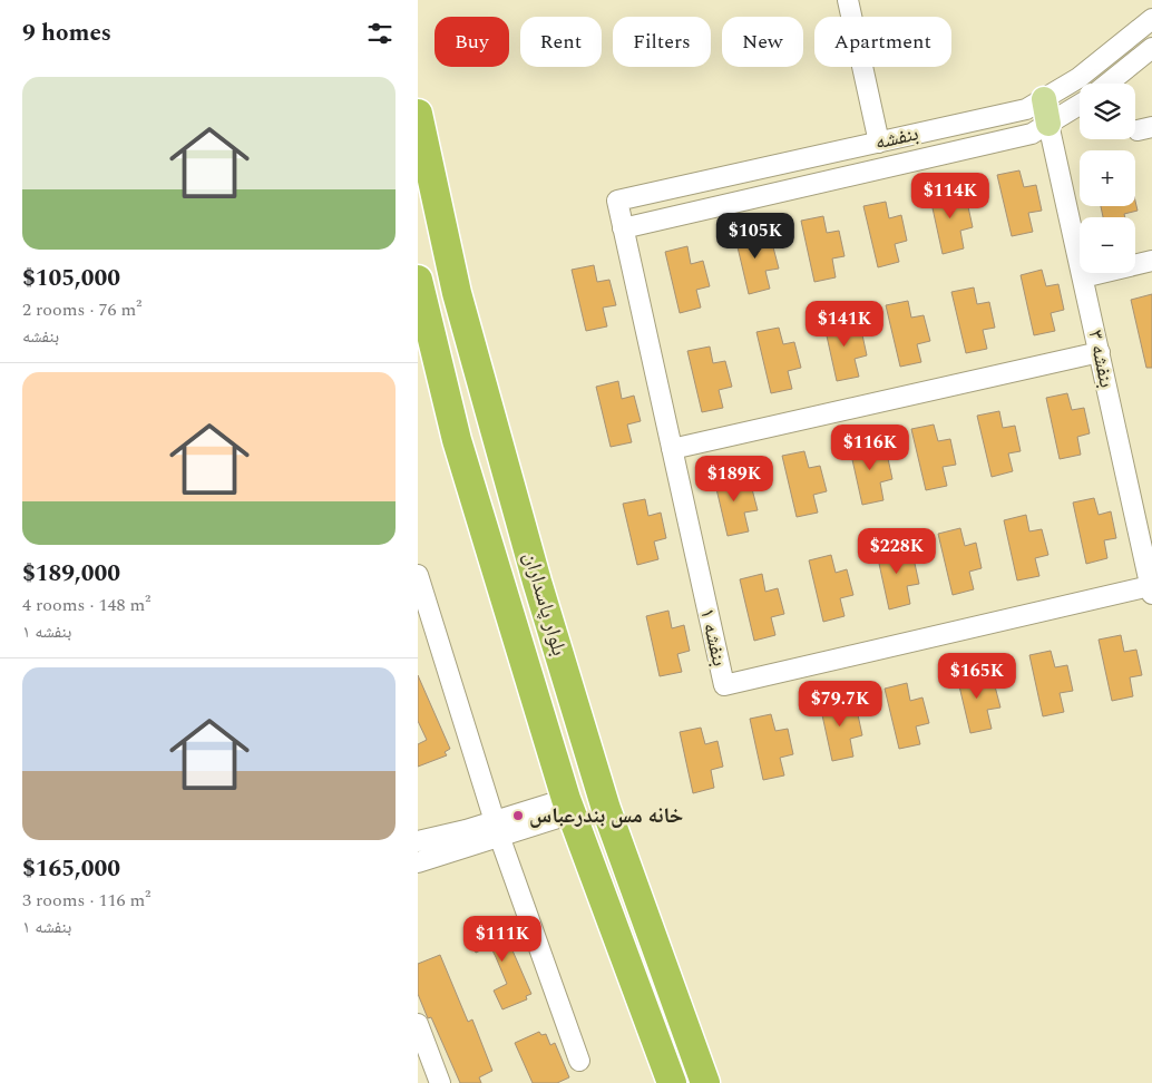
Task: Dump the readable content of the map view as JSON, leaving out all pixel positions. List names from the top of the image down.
{
  "streets": {
    "highway": ["بلوار پاسداران"],
    "street": ["بنفشه", "بنفشه ۳", "بنفشه ۱"]
  },
  "crossings": [
    ["بنفشه", "بنفشه ۳"],
    ["بنفشه", "بنفشه ۱"],
    ["بنفشه ۳", "بنفشه ۱"]
  ],
  "places": ["خانه مس بندرعباس"],
  "page": {
    "heading": "9 homes",
    "chip": [
      "Buy",
      "Rent",
      "Filters",
      "New",
      "Apartment"
    ],
    "list": [
      {
        "name": "$105,000",
        "note": "2 rooms · 76 m² · بنفشه"
      },
      {
        "name": "$189,000",
        "note": "4 rooms · 148 m² · بنفشه ۱"
      },
      {
        "name": "$165,000",
        "note": "3 rooms · 116 m² · بنفشه ۱"
      }
    ],
    "map_buttons": ["+", "−"],
    "price": [
      "$114K",
      "$105K",
      "$141K",
      "$116K",
      "$189K",
      "$228K",
      "$165K",
      "$79.7K",
      "$111K"
    ]
  }
}
